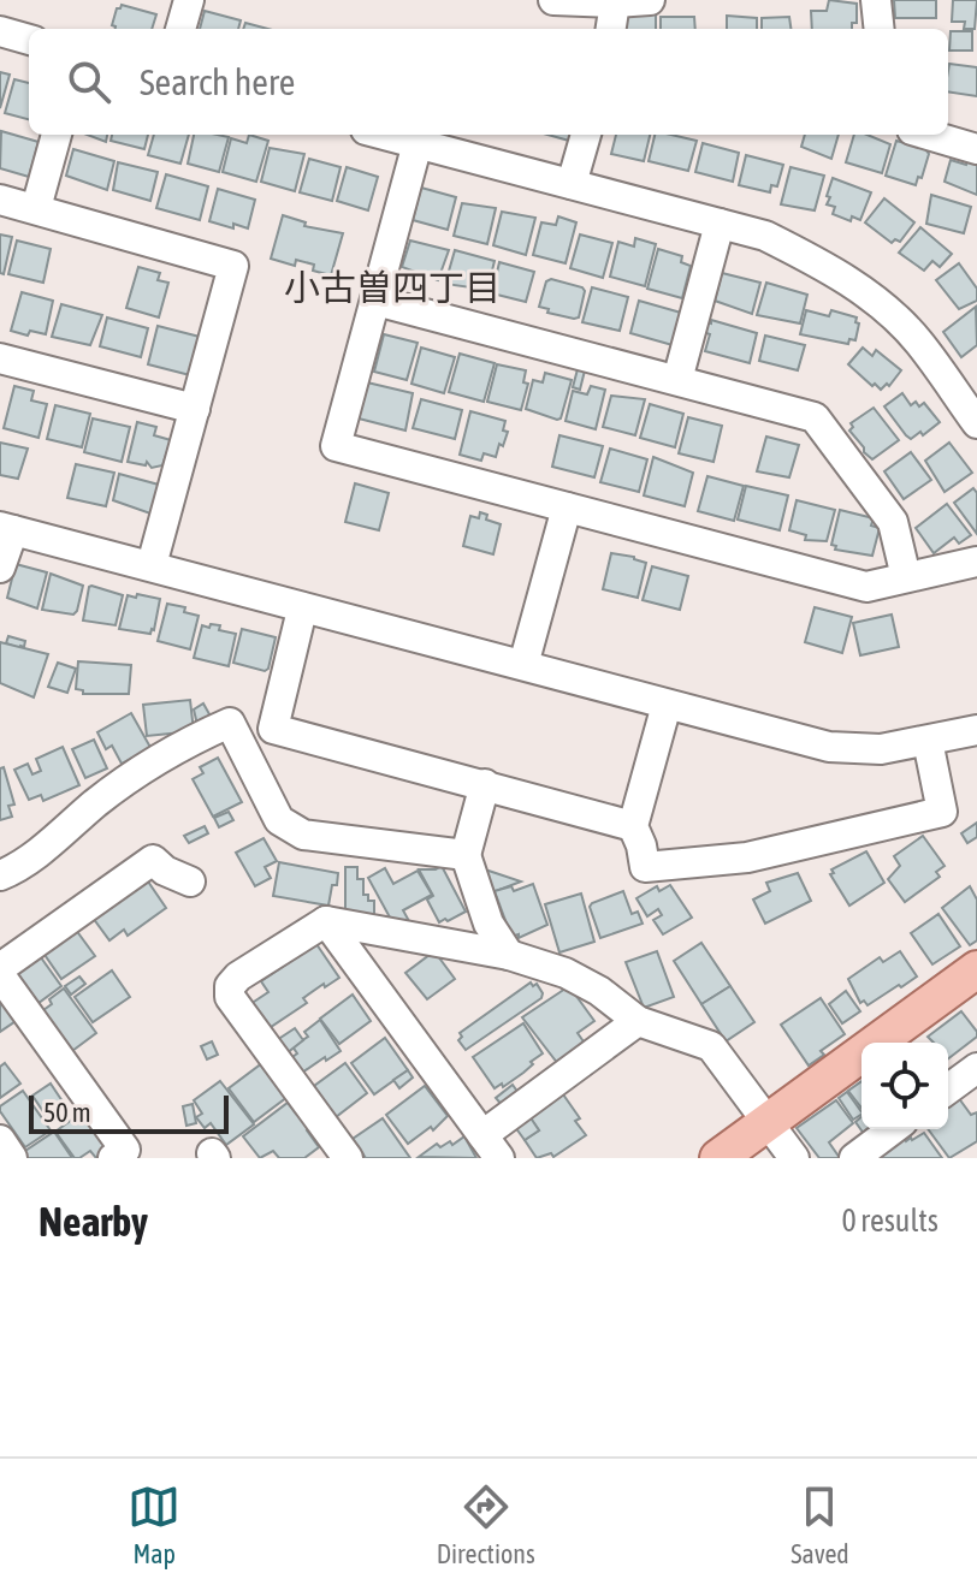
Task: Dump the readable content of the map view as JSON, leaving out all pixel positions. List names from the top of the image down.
{
  "districts": ["小古曽四丁目"],
  "scale_bar": "50 m",
  "page": {
    "search": "Search here",
    "scale": "50 m",
    "heading": ["Nearby", "0 results"],
    "nav": ["Map", "Directions", "Saved"]
  }
}
